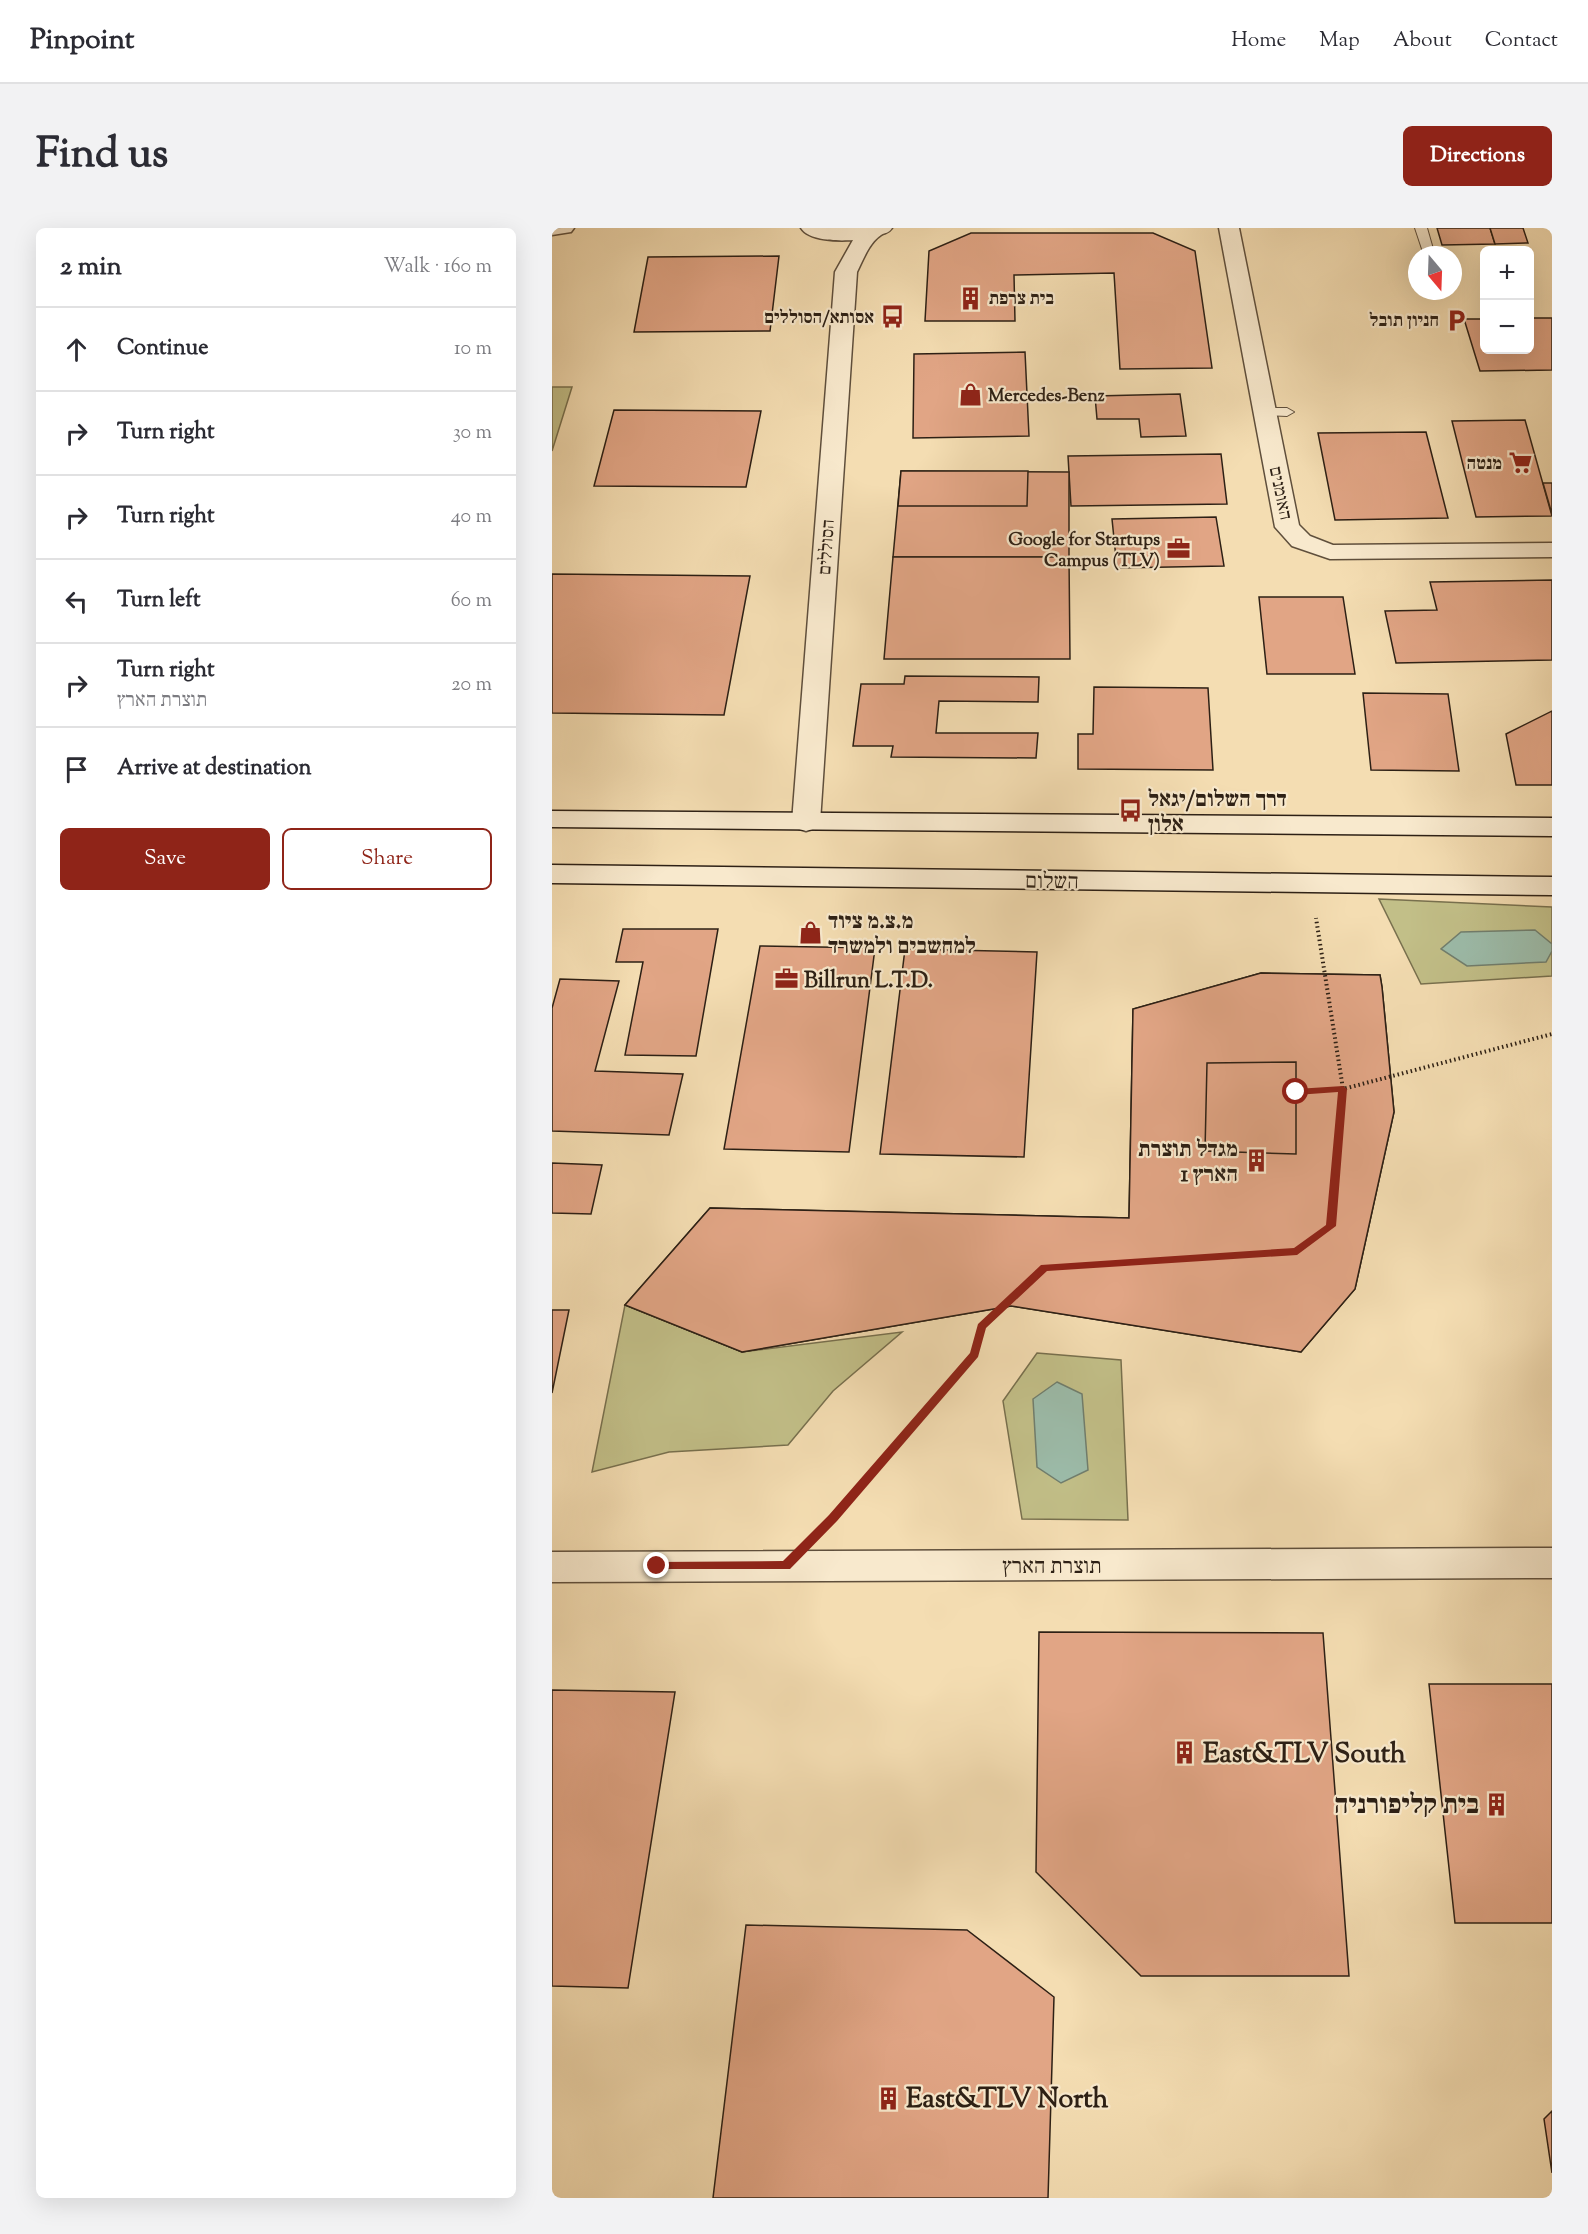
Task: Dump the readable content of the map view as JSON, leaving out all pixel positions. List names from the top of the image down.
{
  "streets": {
    "street": [
      "האומנים",
      "הסוללים",
      "השלום",
      "תוצרת הארץ"
    ]
  },
  "places": {
    "building": [
      "בית צרפת",
      "מגדל תוצרת הארץ 1",
      "East&TLV South",
      "בית קליפורניה",
      "East&TLV North"
    ],
    "bus stop": ["אסותא/הסוללים", "דרך השלום/יגאל אלון"],
    "parking": ["חניון תובל"],
    "shop": ["Mercedes-Benz", "מ.צ.מ ציוד למחשבים ולמשרד"],
    "supermarket": ["מנטה"],
    "office": ["Google for Startups Campus (TLV)", "Billrun L.T.D."]
  },
  "north": "bottom",
  "page": {
    "header": "Pinpoint",
    "nav": [
      "Home",
      "Map",
      "About",
      "Contact"
    ],
    "title": "Find us",
    "buttons": [
      "Directions",
      ["Save", "Share"]
    ],
    "heading": ["2 min", "Walk · 160 m"],
    "map_buttons": ["+", "−"],
    "list": [
      ["Continue", "10 m"],
      ["Turn right", "30 m"],
      ["Turn right", "40 m"],
      ["Turn left", "60 m"],
      ["Turn right", "תוצרת הארץ", "20 m"],
      "Arrive at destination"
    ]
  }
}
